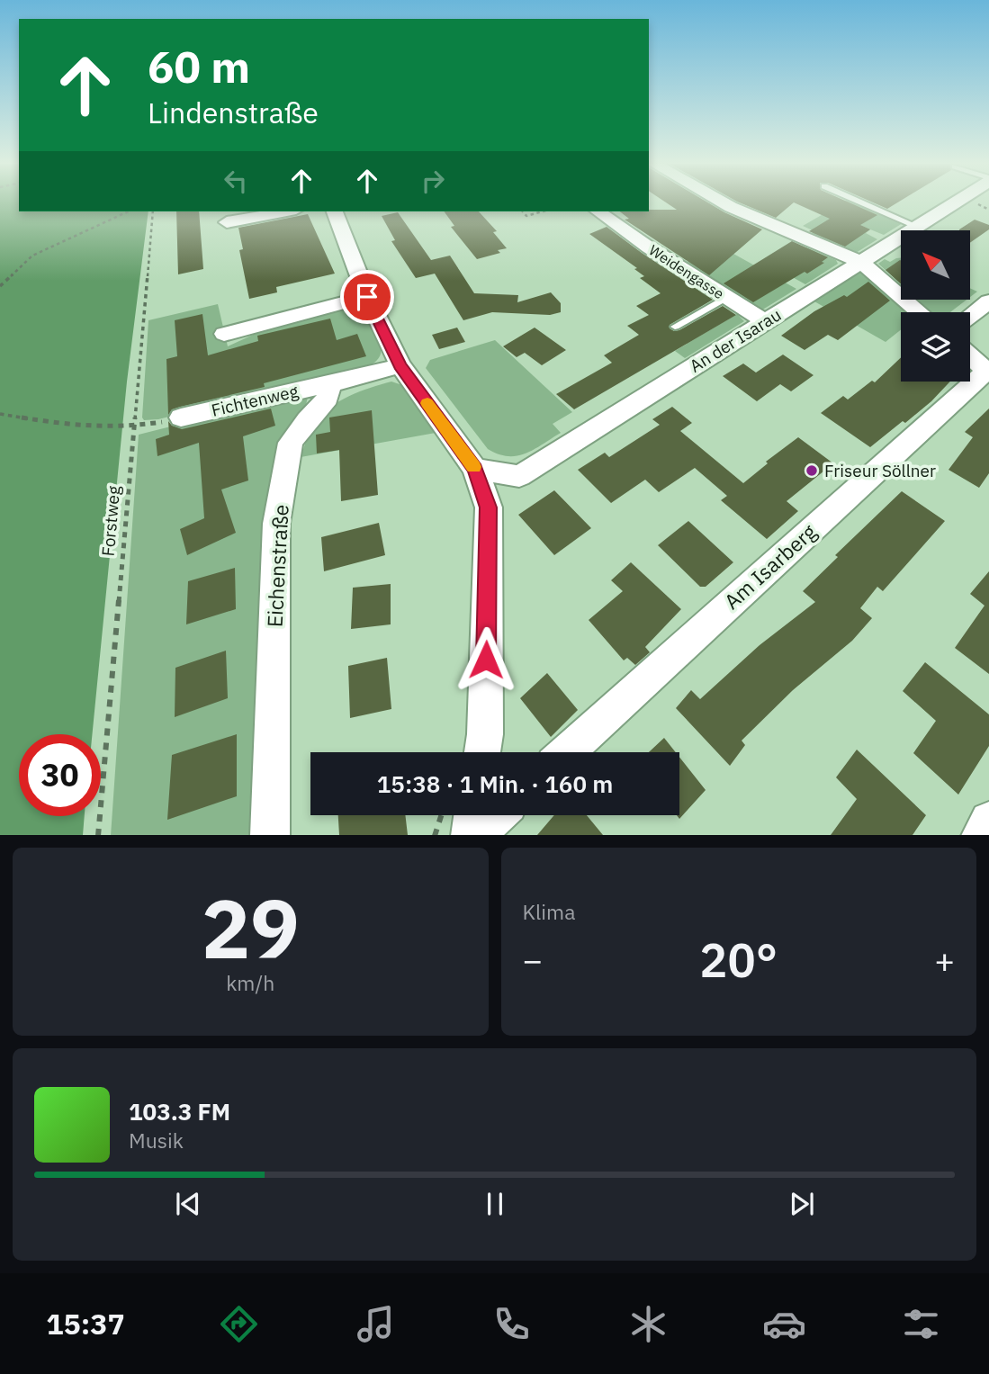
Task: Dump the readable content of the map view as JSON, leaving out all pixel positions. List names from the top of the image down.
{
  "streets": {
    "street": [
      "Weidengasse",
      "An der Isarau",
      "Fichtenweg",
      "Eichenstraße",
      "Am Isarberg"
    ],
    "path": ["Forstweg"]
  },
  "crossings": [
    ["Weidengasse", "An der Isarau"],
    ["Fichtenweg", "Eichenstraße"]
  ],
  "places": ["Friseur Söllner"],
  "north": "top left",
  "page": {
    "turn": ["60 m", "Lindenstraße"],
    "limit": "30",
    "trip": "15:38 · 1 Min. · 160 m",
    "tile": [
      ["29", "km/h"],
      "Klima"
    ],
    "heat": ["−", "20°", "+"],
    "song": ["103.3 FM", "Musik"],
    "tabs": "15:37"
  }
}
